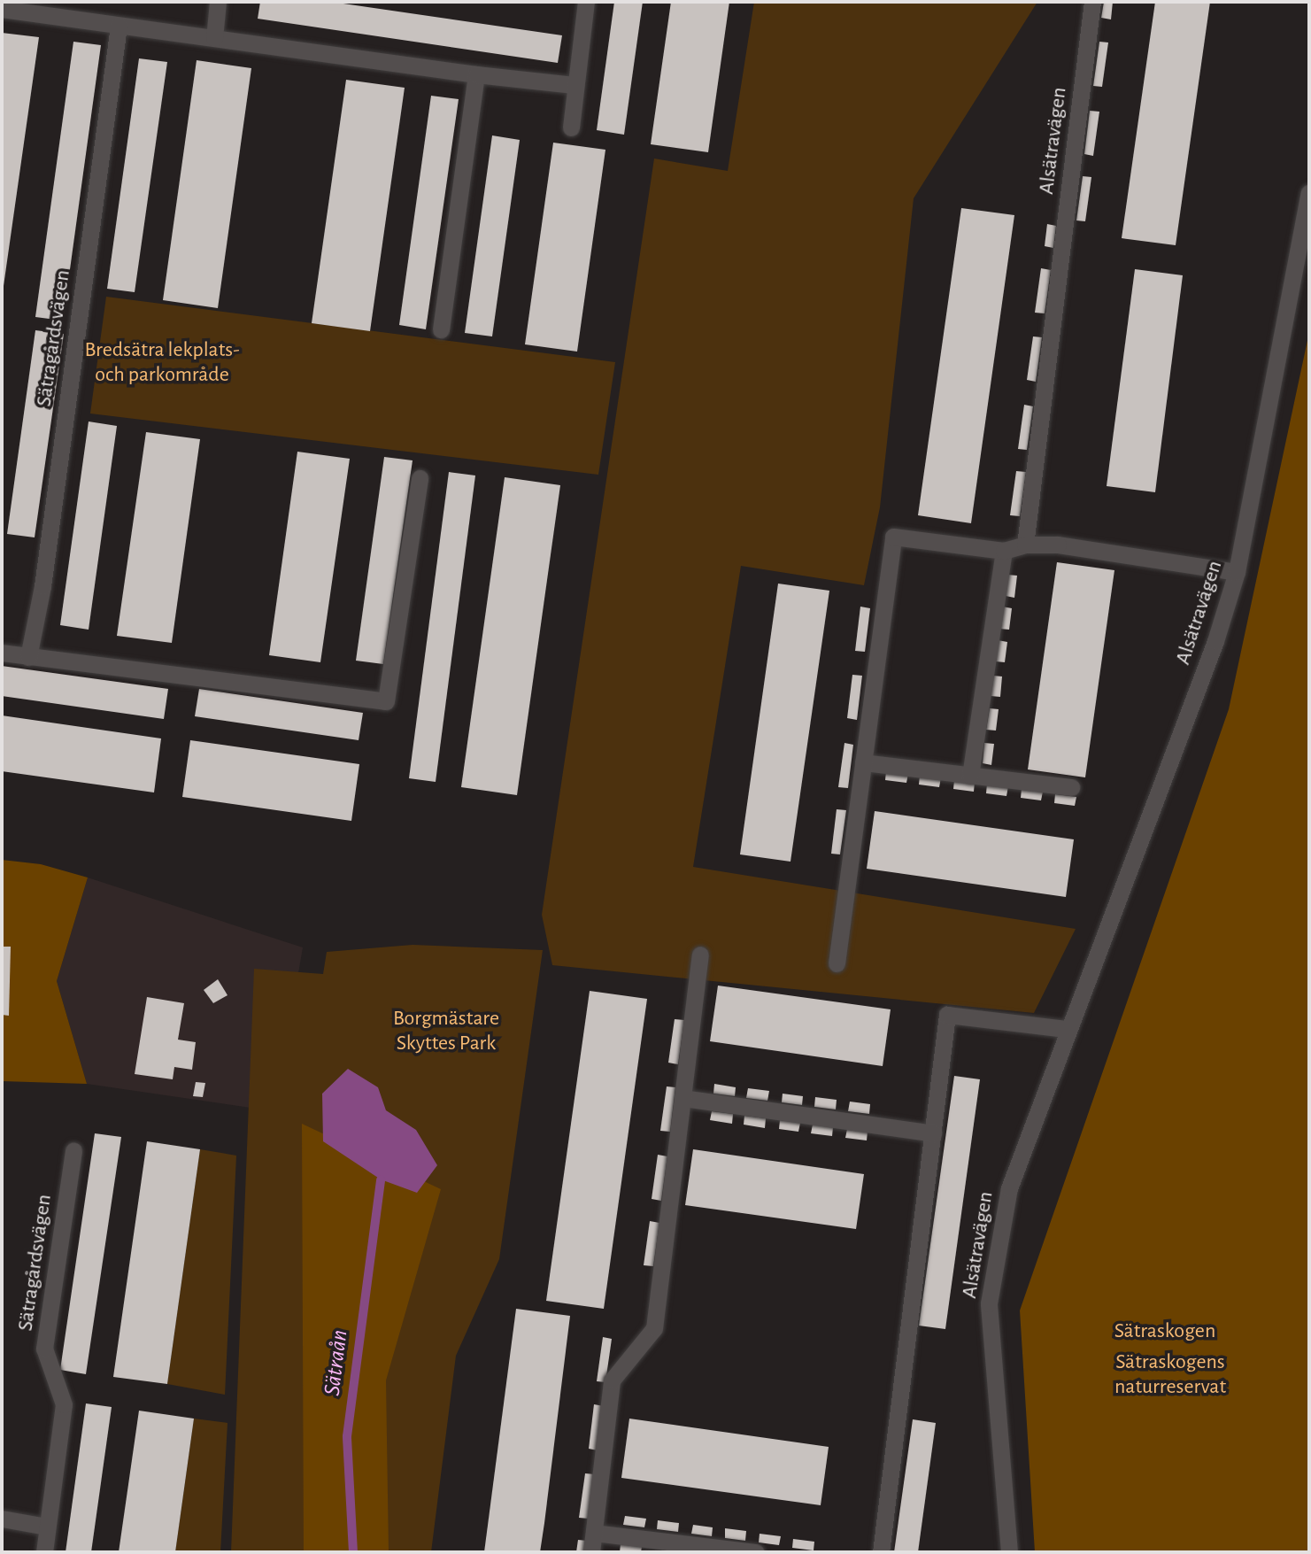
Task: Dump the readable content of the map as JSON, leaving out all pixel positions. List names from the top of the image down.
{
  "streets": {
    "street": ["Alsätravägen", "Sätragårdsvägen"]
  },
  "water": ["Sätraån"],
  "parks": [
    "Bredsätra lekplats- och parkområde",
    "Borgmästare Skyttes Park",
    "Sätraskogen",
    "Sätraskogens naturreservat"
  ]
}
